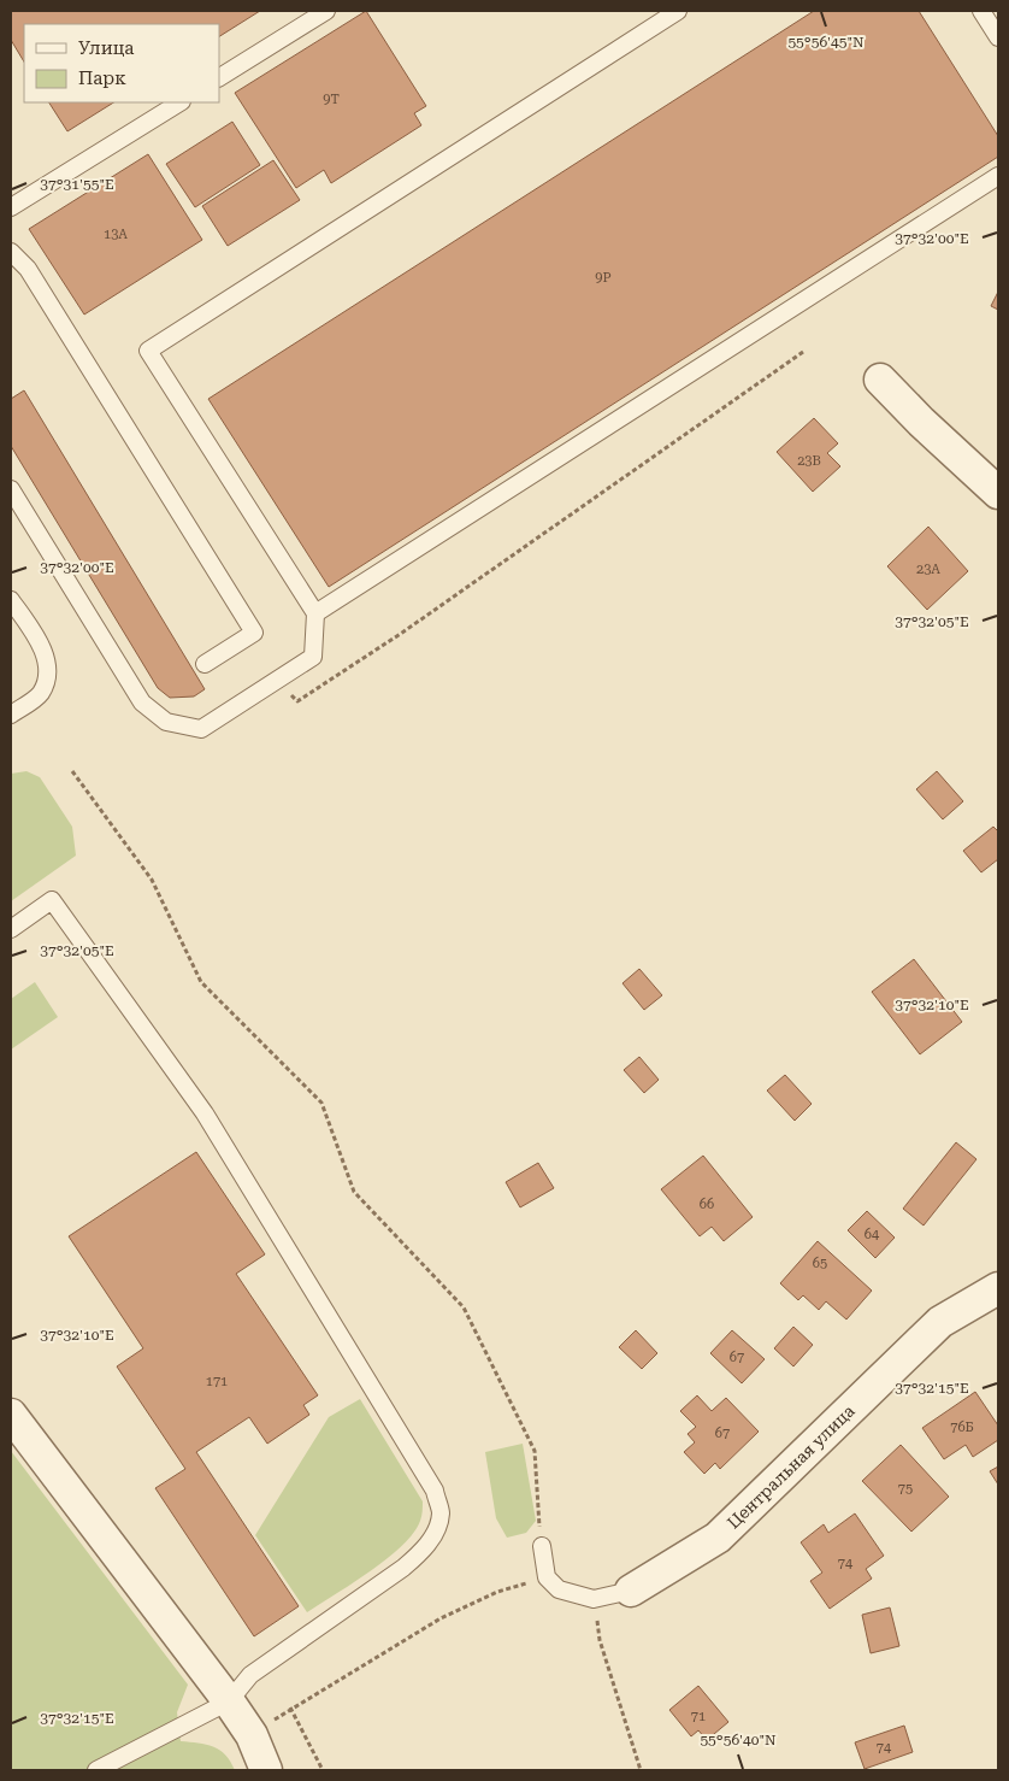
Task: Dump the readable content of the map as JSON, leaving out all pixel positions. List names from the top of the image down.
{
  "streets": {
    "street": ["Центральная улица"]
  },
  "house_numbers": [
    "9Т",
    "13А",
    "9Р",
    "23В",
    "23А",
    "66",
    "64",
    "65",
    "67",
    "171",
    "76Б",
    "67",
    "75",
    "74",
    "71",
    "74"
  ],
  "legend": ["Улица", "Парк"],
  "coordinates": [
    "55°56'45\"N",
    "37°31'55\"E",
    "37°32'00\"E",
    "37°32'05\"E",
    "37°32'10\"E",
    "37°32'15\"E",
    "55°56'40\"N"
  ]
}
